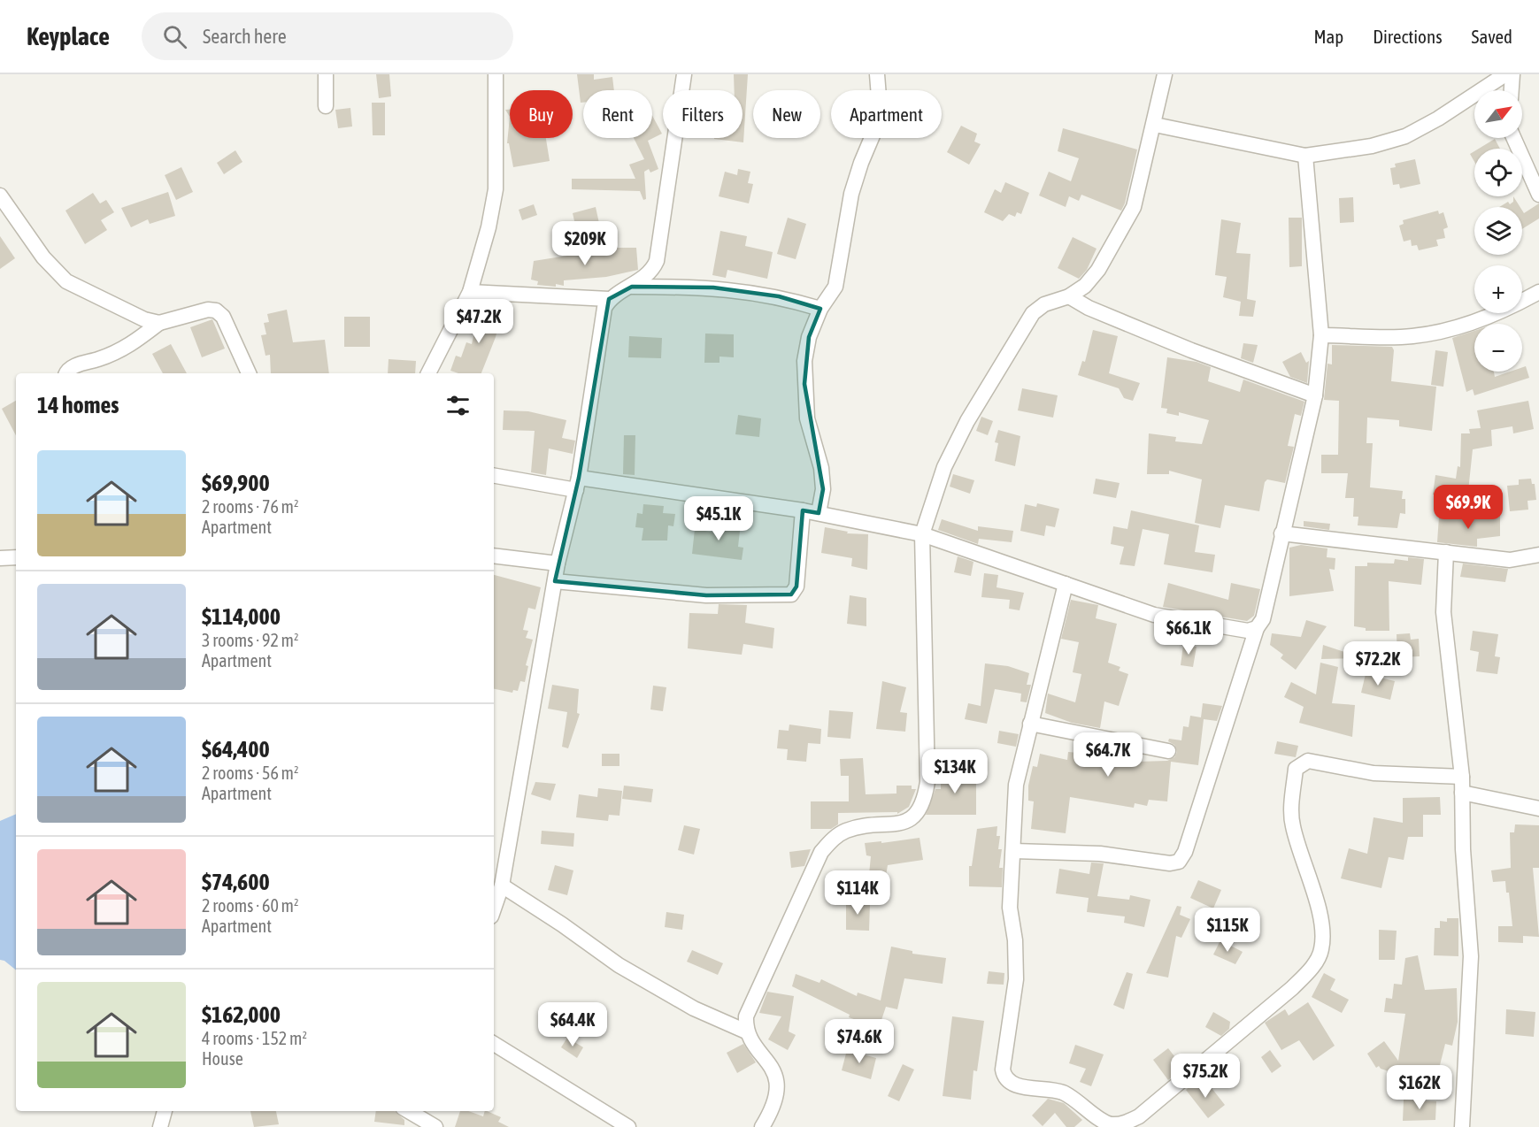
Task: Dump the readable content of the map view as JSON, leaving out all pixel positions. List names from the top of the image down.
{
  "north": "top right",
  "page": {
    "header": "Keyplace",
    "search": "Search here",
    "nav": ["Map", "Directions", "Saved"],
    "map_buttons": ["+", "−"],
    "chip": [
      "Buy",
      "Rent",
      "Filters",
      "New",
      "Apartment"
    ],
    "price": [
      "$209K",
      "$47.2K",
      "$69.9K",
      "$45.1K",
      "$66.1K",
      "$72.2K",
      "$64.7K",
      "$134K",
      "$114K",
      "$115K",
      "$64.4K",
      "$74.6K",
      "$75.2K",
      "$162K"
    ],
    "heading": "14 homes",
    "list": [
      {
        "name": "$69,900",
        "note": "2 rooms · 76 m² · Apartment"
      },
      {
        "name": "$114,000",
        "note": "3 rooms · 92 m² · Apartment"
      },
      {
        "name": "$64,400",
        "note": "2 rooms · 56 m² · Apartment"
      },
      {
        "name": "$74,600",
        "note": "2 rooms · 60 m² · Apartment"
      },
      {
        "name": "$162,000",
        "note": "4 rooms · 152 m² · House"
      }
    ]
  }
}
